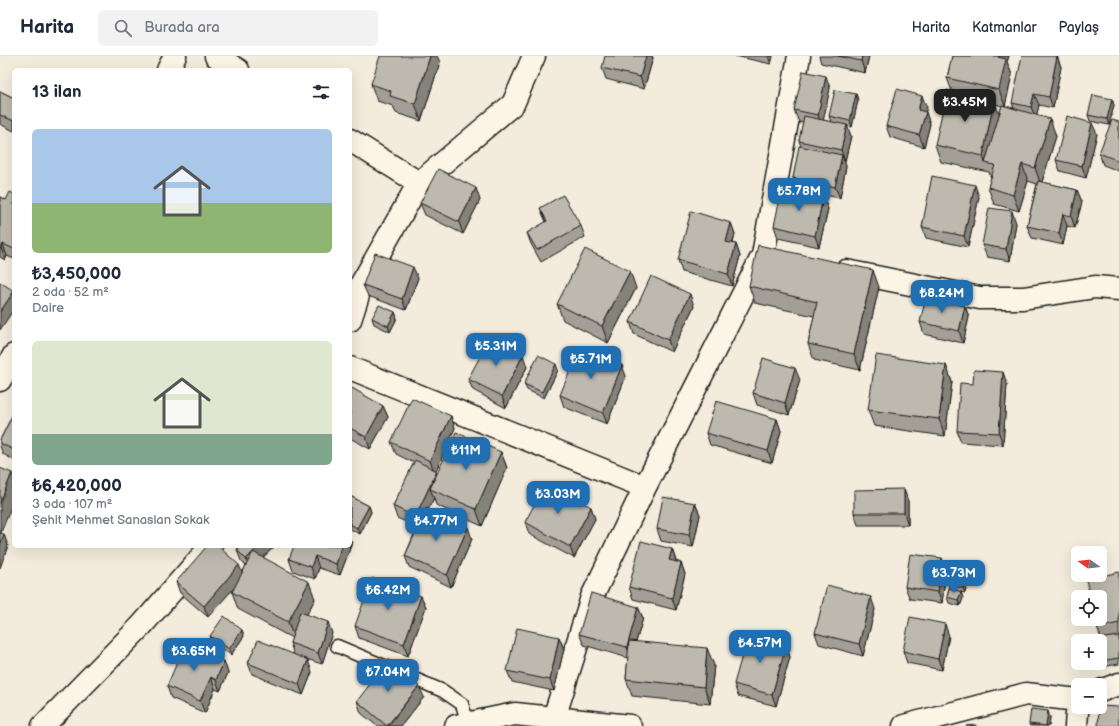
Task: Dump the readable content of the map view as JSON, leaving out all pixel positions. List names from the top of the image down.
{
  "north": "left",
  "page": {
    "header": "Harita",
    "search": "Burada ara",
    "nav": ["Harita", "Katmanlar", "Paylaş"],
    "heading": "13 ilan",
    "price": [
      "₺3.45M",
      "₺5.78M",
      "₺8.24M",
      "₺5.31M",
      "₺5.71M",
      "₺11M",
      "₺3.03M",
      "₺4.77M",
      "₺3.73M",
      "₺6.42M",
      "₺4.57M",
      "₺3.65M",
      "₺7.04M"
    ],
    "list": [
      {
        "name": "₺3,450,000",
        "note": "2 oda · 52 m² · Daire"
      },
      {
        "name": "₺6,420,000",
        "note": "3 oda · 107 m² · Şehit Mehmet Sanaslan Sokak"
      }
    ],
    "map_buttons": ["+", "−"]
  }
}
